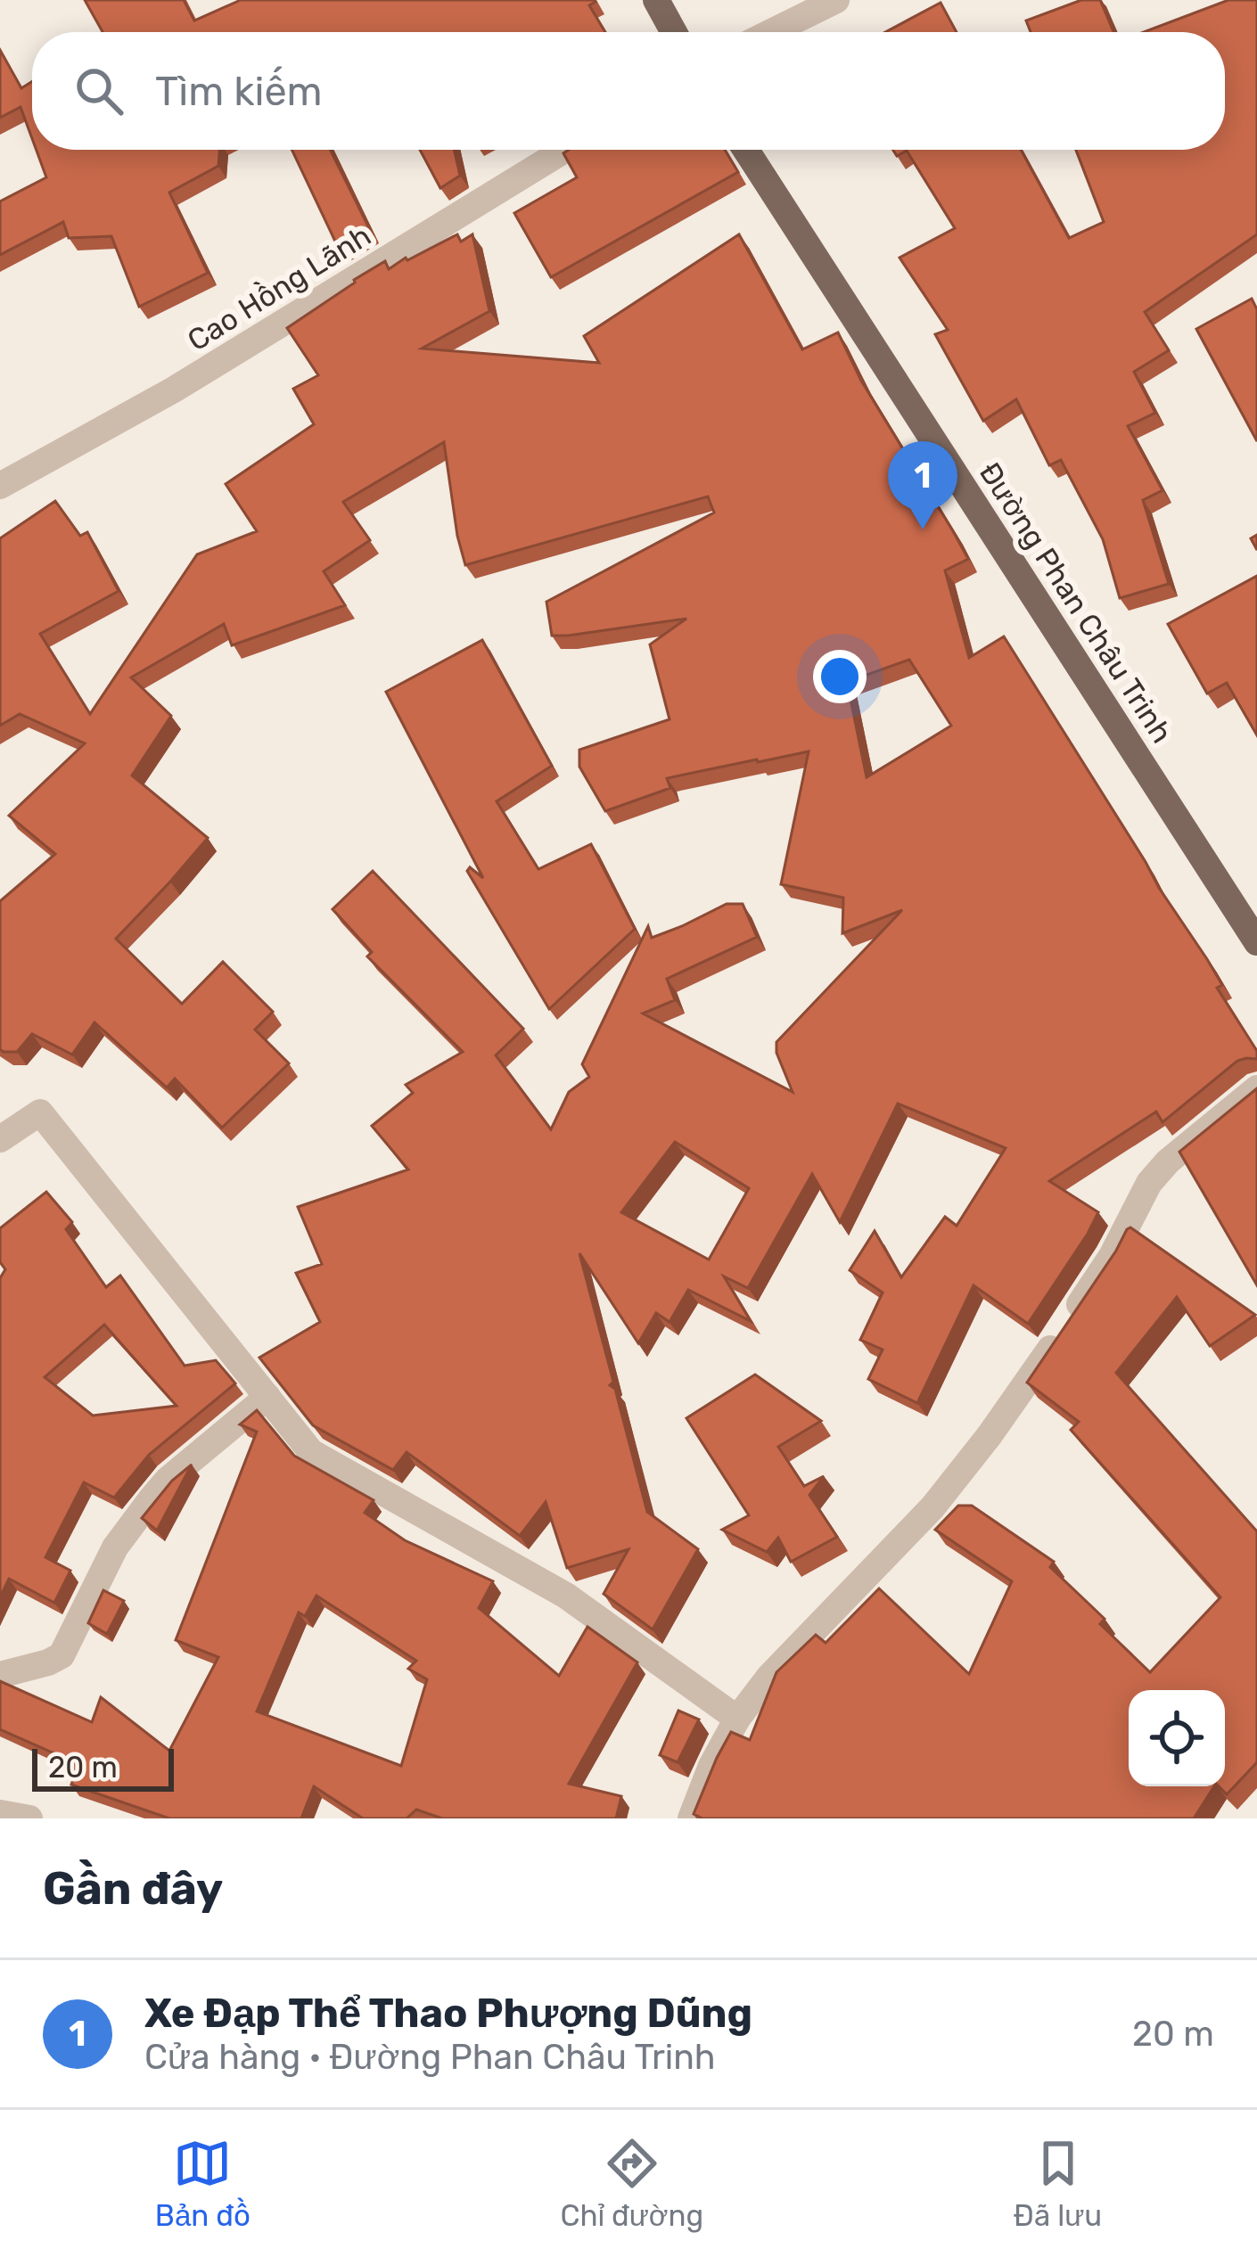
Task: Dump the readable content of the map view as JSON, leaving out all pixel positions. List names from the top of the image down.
{
  "streets": {
    "main road": ["Đường Phan Châu Trinh"],
    "street": ["Cao Hồng Lãnh"]
  },
  "scale_bar": "20 m",
  "page": {
    "search": "Tìm kiếm",
    "pins": "1",
    "scale": "20 m",
    "heading": "Gần đây",
    "list": [
      {
        "mark": "1",
        "name": "Xe Đạp Thể Thao Phượng Dũng",
        "note": "Cửa hàng · Đường Phan Châu Trinh",
        "value": "20 m"
      }
    ],
    "nav": ["Bản đồ", "Chỉ đường", "Đã lưu"]
  }
}
